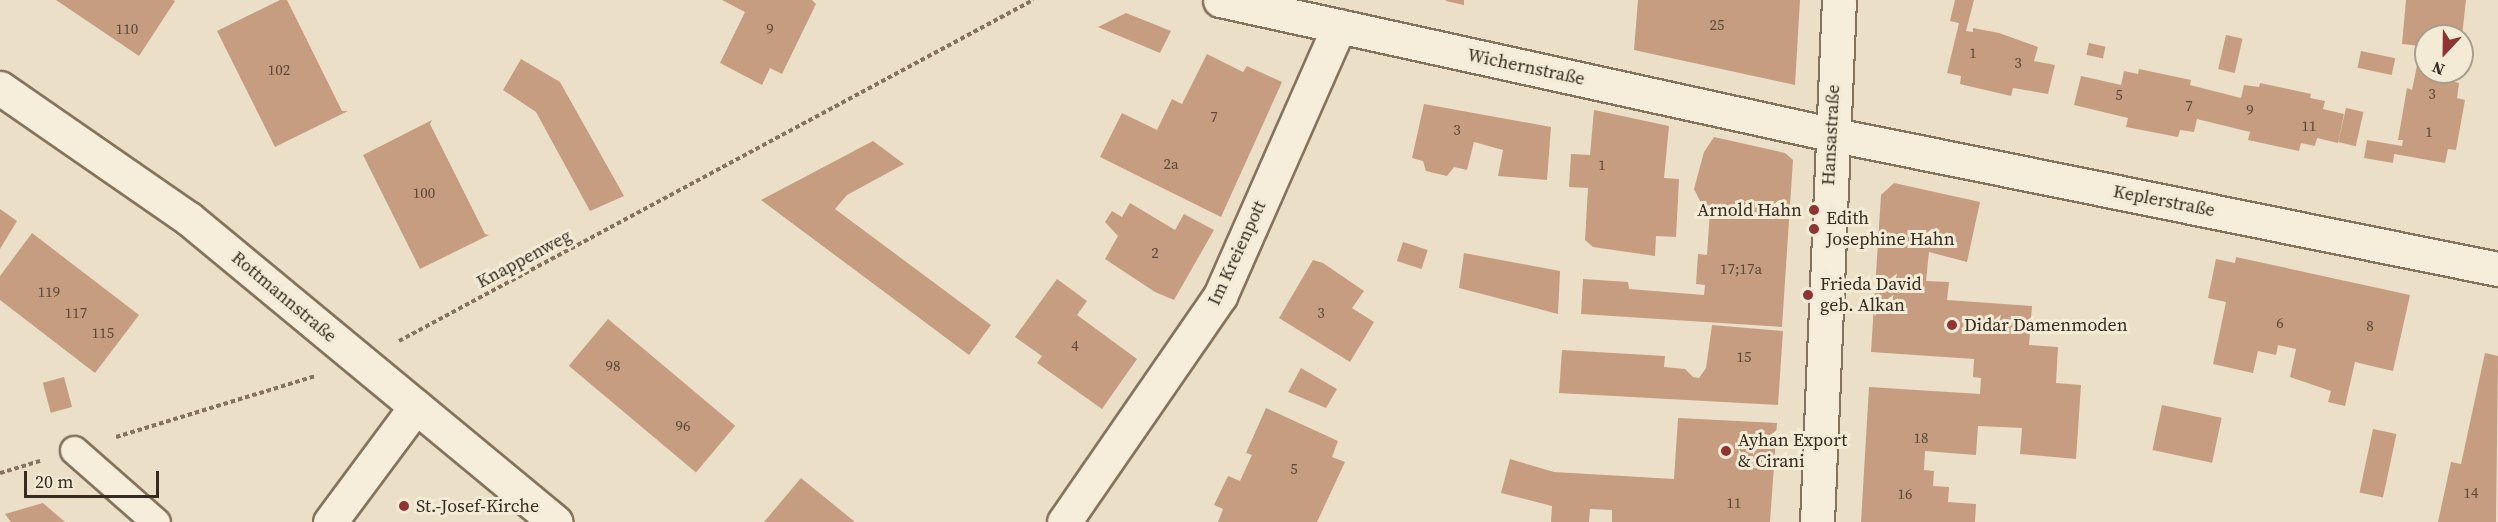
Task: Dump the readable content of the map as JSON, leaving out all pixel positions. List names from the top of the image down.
{
  "streets": {
    "street": [
      "Wichernstraße",
      "Hansastraße",
      "Keplerstraße",
      "Im Kreienpott",
      "Rottmannstraße"
    ],
    "path": ["Knappenweg"]
  },
  "crossings": [
    ["Wichernstraße", "Hansastraße"],
    ["Wichernstraße", "Keplerstraße"],
    ["Wichernstraße", "Im Kreienpott"],
    ["Hansastraße", "Keplerstraße"],
    ["Knappenweg", "Rottmannstraße"]
  ],
  "places": [
    "Arnold Hahn",
    "Edith Josephine Hahn",
    "Frieda David geb. Alkan",
    "Didar Damenmoden",
    "Ayhan Export & Cirani",
    "St.-Josef-Kirche"
  ],
  "house_numbers": [
    "25",
    "110",
    "9",
    "1",
    "3",
    "102",
    "3",
    "5",
    "7",
    "9",
    "7",
    "11",
    "3",
    "1",
    "2a",
    "1",
    "100",
    "2",
    "17;17a",
    "119",
    "117",
    "3",
    "6",
    "8",
    "115",
    "4",
    "15",
    "98",
    "96",
    "18",
    "5",
    "14",
    "16",
    "11"
  ],
  "scale_bar": "20 m",
  "north": "bottom"
}
